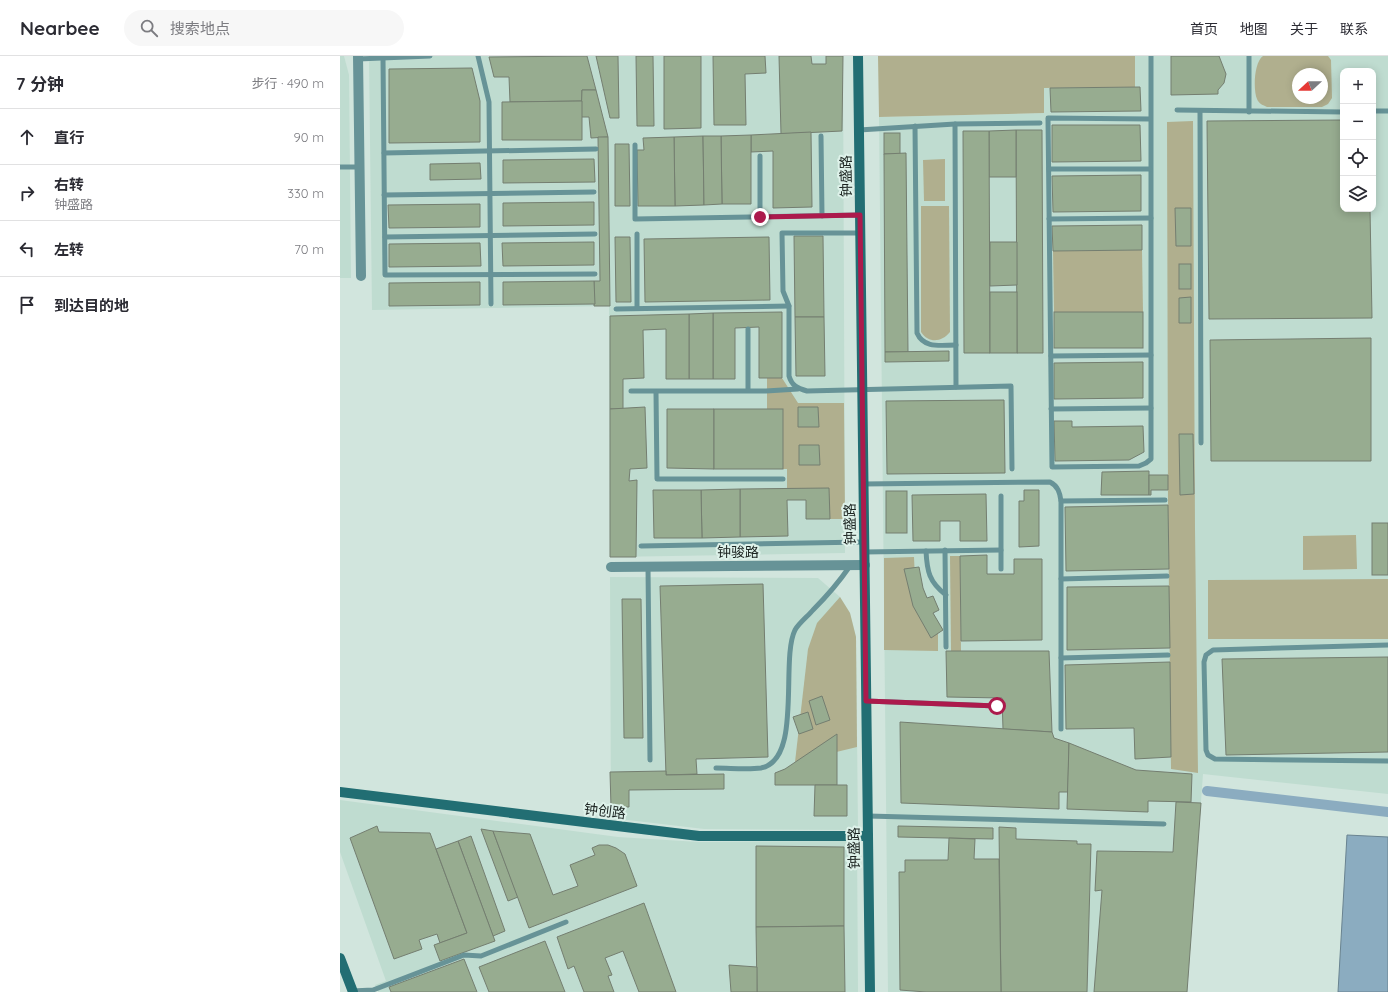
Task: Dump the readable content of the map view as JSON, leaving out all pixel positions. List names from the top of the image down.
{
  "streets": {
    "street": ["钟盛路", "钟骏路", "钟创路"]
  },
  "crossings": [
    ["钟盛路", "钟骏路"],
    ["钟盛路", "钟创路"]
  ],
  "north": "left",
  "page": {
    "header": "Nearbee",
    "search": "搜索地点",
    "nav": [
      "首页",
      "地图",
      "关于",
      "联系"
    ],
    "heading": ["7 分钟", "步行 · 490 m"],
    "map_buttons": ["+", "−"],
    "list": [
      ["直行", "90 m"],
      ["右转", "钟盛路", "330 m"],
      ["左转", "70 m"],
      "到达目的地"
    ]
  }
}
